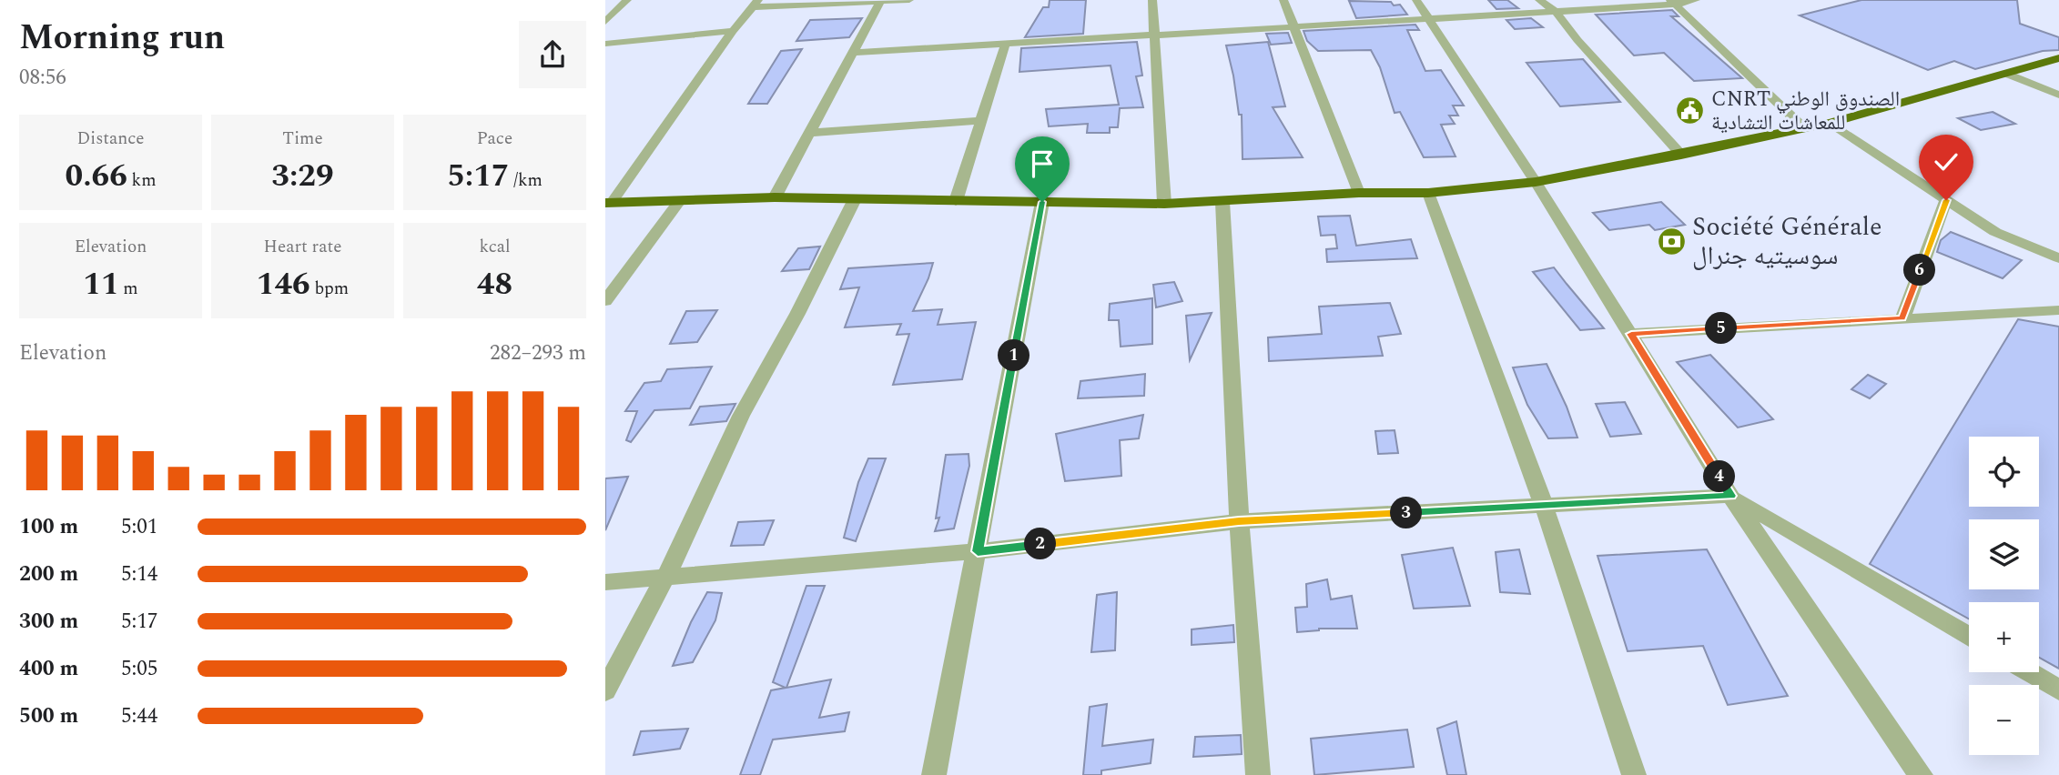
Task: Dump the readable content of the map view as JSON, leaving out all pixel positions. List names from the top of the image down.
{
  "places": {
    "public building": ["CNRT الصندوق الوطني للمعاشات التشادية"],
    "bank": ["Société Générale سوسيتيه جنرال"]
  },
  "page": {
    "heading": ["Morning run", "08:56"],
    "stats": [
      ["Distance", "0.66 km"],
      ["Time", "3:29"],
      ["Pace", "5:17 /km"],
      ["Elevation", "11 m"],
      ["Heart rate", "146 bpm"],
      ["kcal", "48"]
    ],
    "pins": [
      "6",
      "5",
      "1",
      "4",
      "3",
      "2"
    ],
    "chart": ["Elevation", "282–293 m"],
    "map_buttons": ["+", "−"],
    "list": [
      {
        "name": "100 m",
        "note": "5:01"
      },
      {
        "name": "200 m",
        "note": "5:14"
      },
      {
        "name": "300 m",
        "note": "5:17"
      },
      {
        "name": "400 m",
        "note": "5:05"
      },
      {
        "name": "500 m",
        "note": "5:44"
      }
    ]
  }
}
